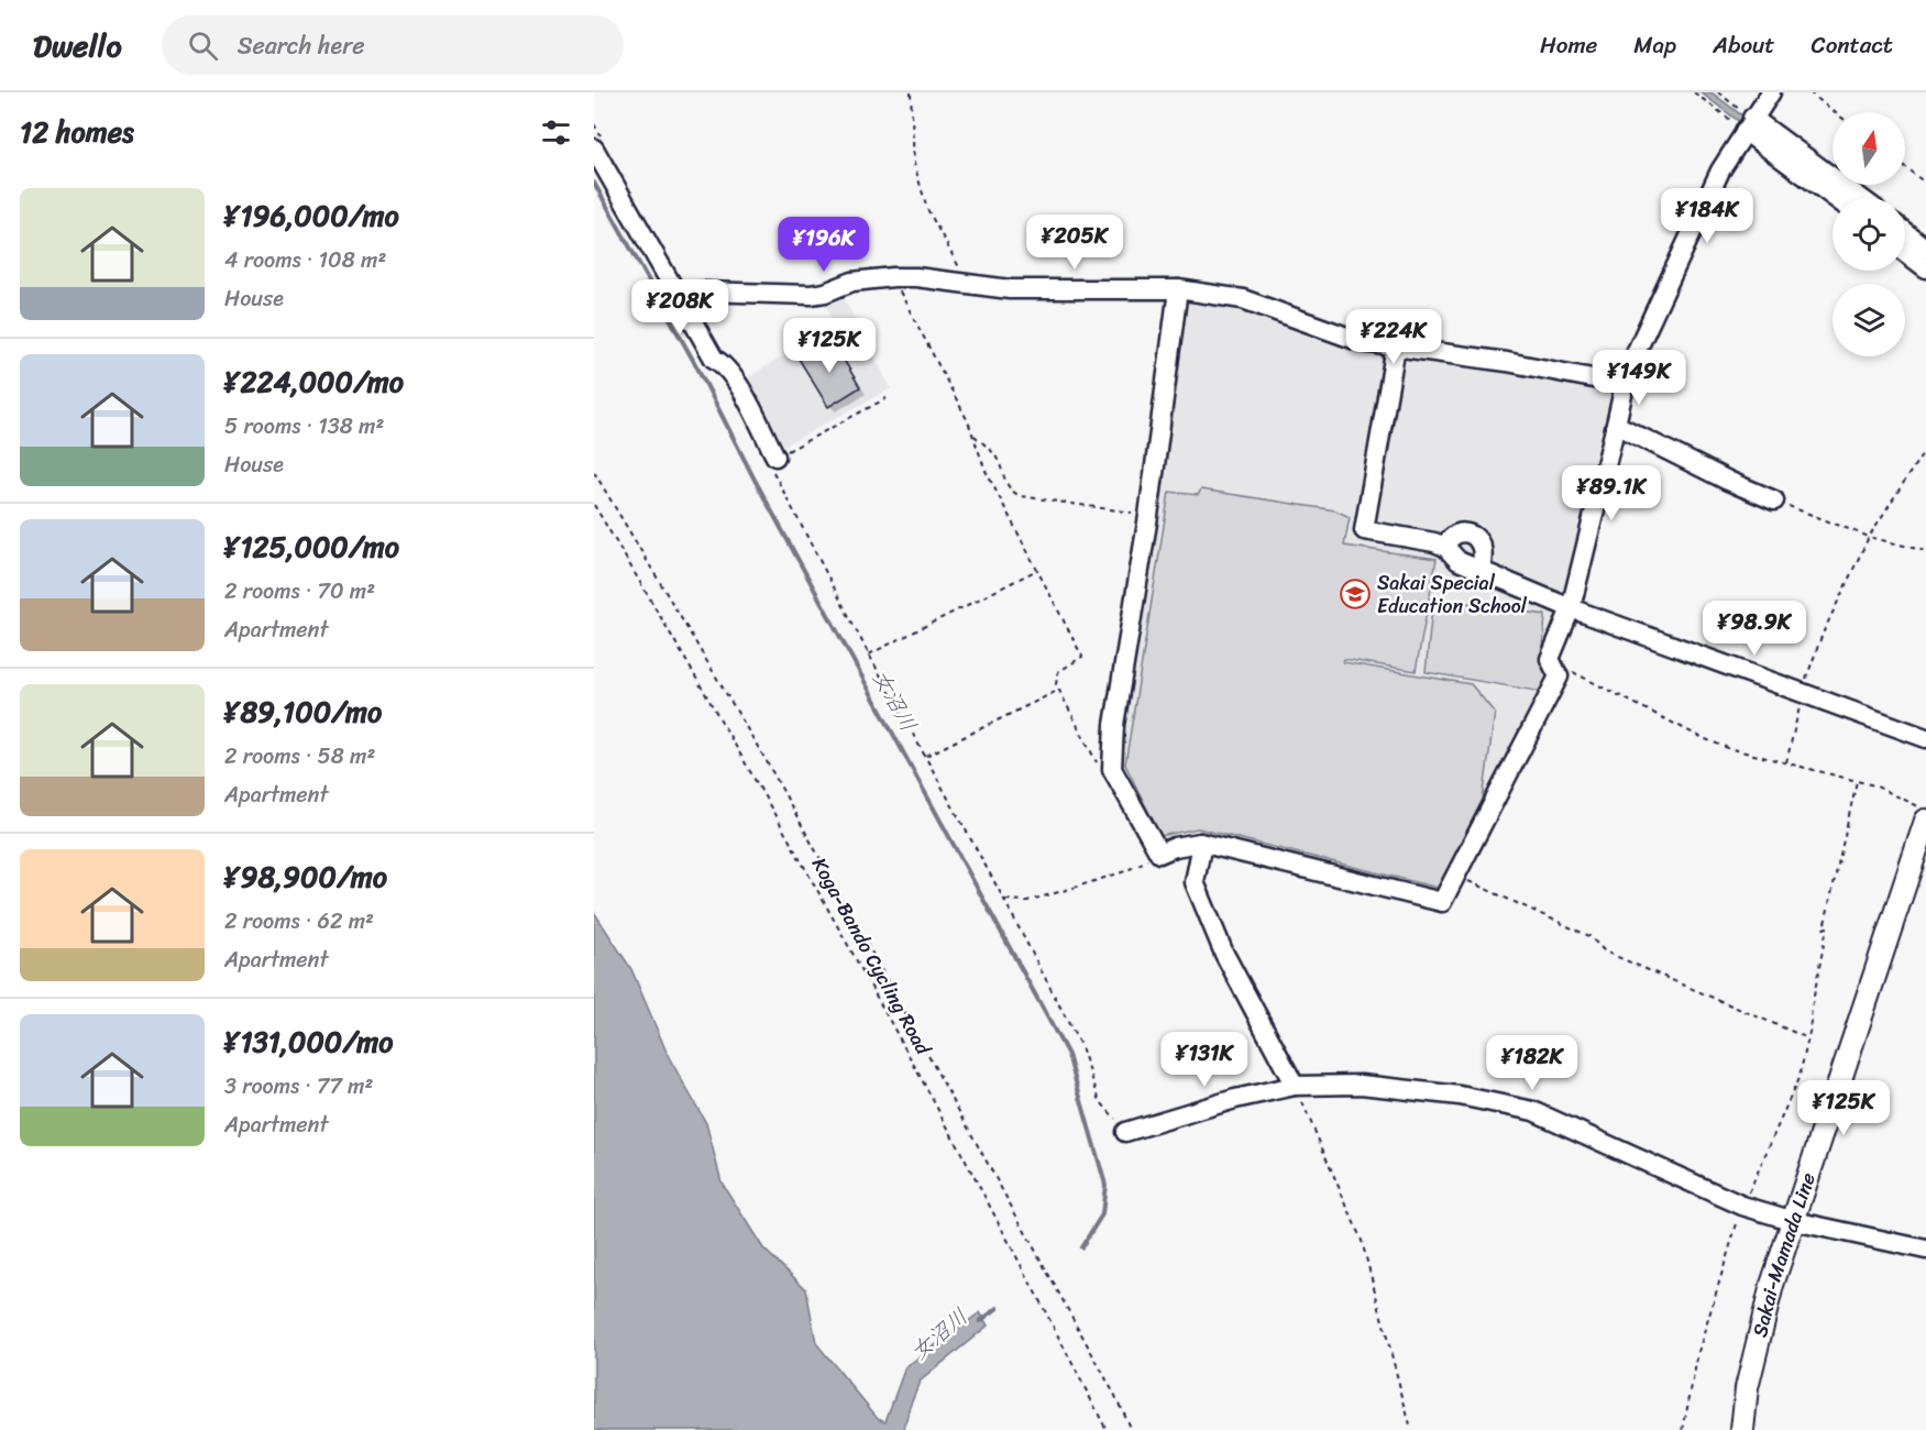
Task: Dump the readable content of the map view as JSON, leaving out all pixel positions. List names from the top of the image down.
{
  "streets": {
    "main road": ["Sakai-Mamada Line"],
    "path": ["Koga-Bando Cycling Road"]
  },
  "water": ["女沼川"],
  "places": {
    "school or university": ["Sakai Special Education School"]
  },
  "north": "top",
  "page": {
    "header": "Dwello",
    "search": "Search here",
    "nav": [
      "Home",
      "Map",
      "About",
      "Contact"
    ],
    "heading": "12 homes",
    "list": [
      {
        "name": "¥196,000/mo",
        "note": "4 rooms · 108 m² · House"
      },
      {
        "name": "¥224,000/mo",
        "note": "5 rooms · 138 m² · House"
      },
      {
        "name": "¥125,000/mo",
        "note": "2 rooms · 70 m² · Apartment"
      },
      {
        "name": "¥89,100/mo",
        "note": "2 rooms · 58 m² · Apartment"
      },
      {
        "name": "¥98,900/mo",
        "note": "2 rooms · 62 m² · Apartment"
      },
      {
        "name": "¥131,000/mo",
        "note": "3 rooms · 77 m² · Apartment"
      }
    ],
    "price": [
      "¥184K",
      "¥205K",
      "¥196K",
      "¥208K",
      "¥224K",
      "¥125K",
      "¥149K",
      "¥89.1K",
      "¥98.9K",
      "¥131K",
      "¥182K",
      "¥125K"
    ]
  }
}
